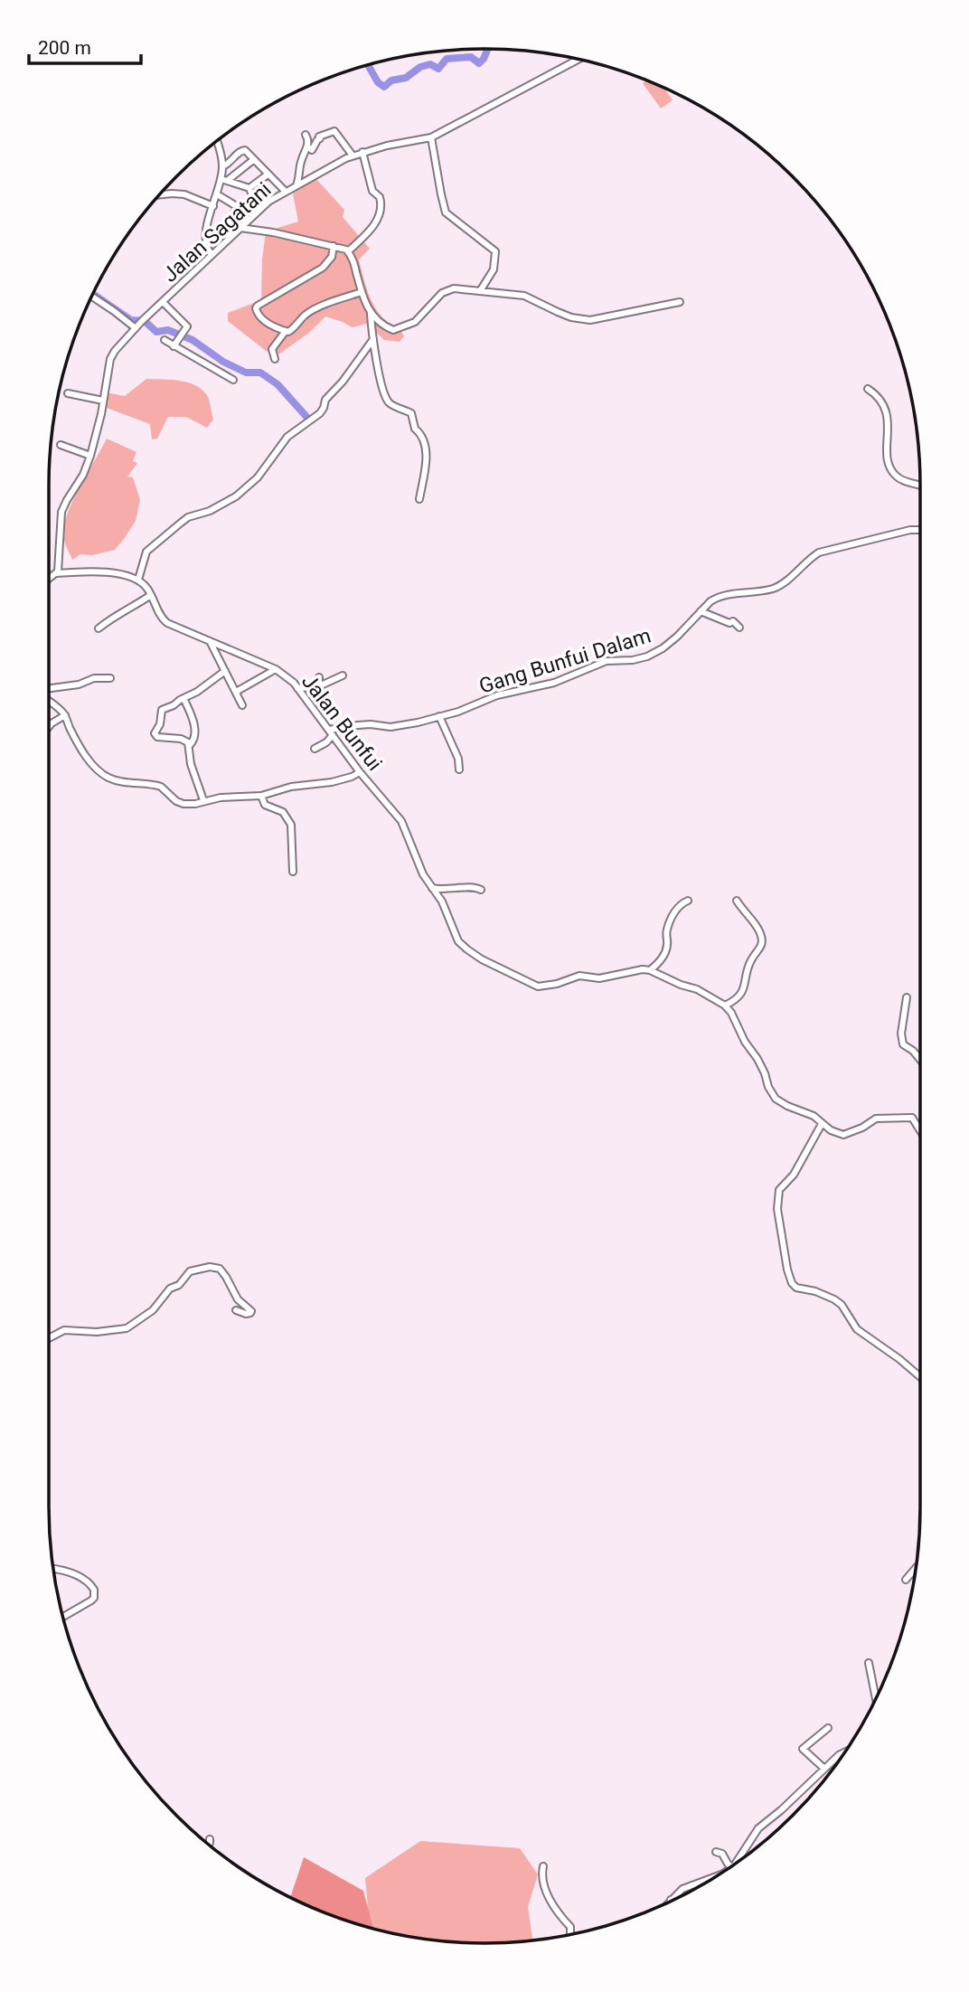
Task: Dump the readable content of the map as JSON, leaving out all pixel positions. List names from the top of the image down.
{
  "streets": {
    "street": ["Jalan Sagatani", "Gang Bunfui Dalam", "Jalan Bunfui"]
  },
  "crossings": [
    ["Gang Bunfui Dalam", "Jalan Bunfui"]
  ],
  "scale_bar": "200 m"
}
